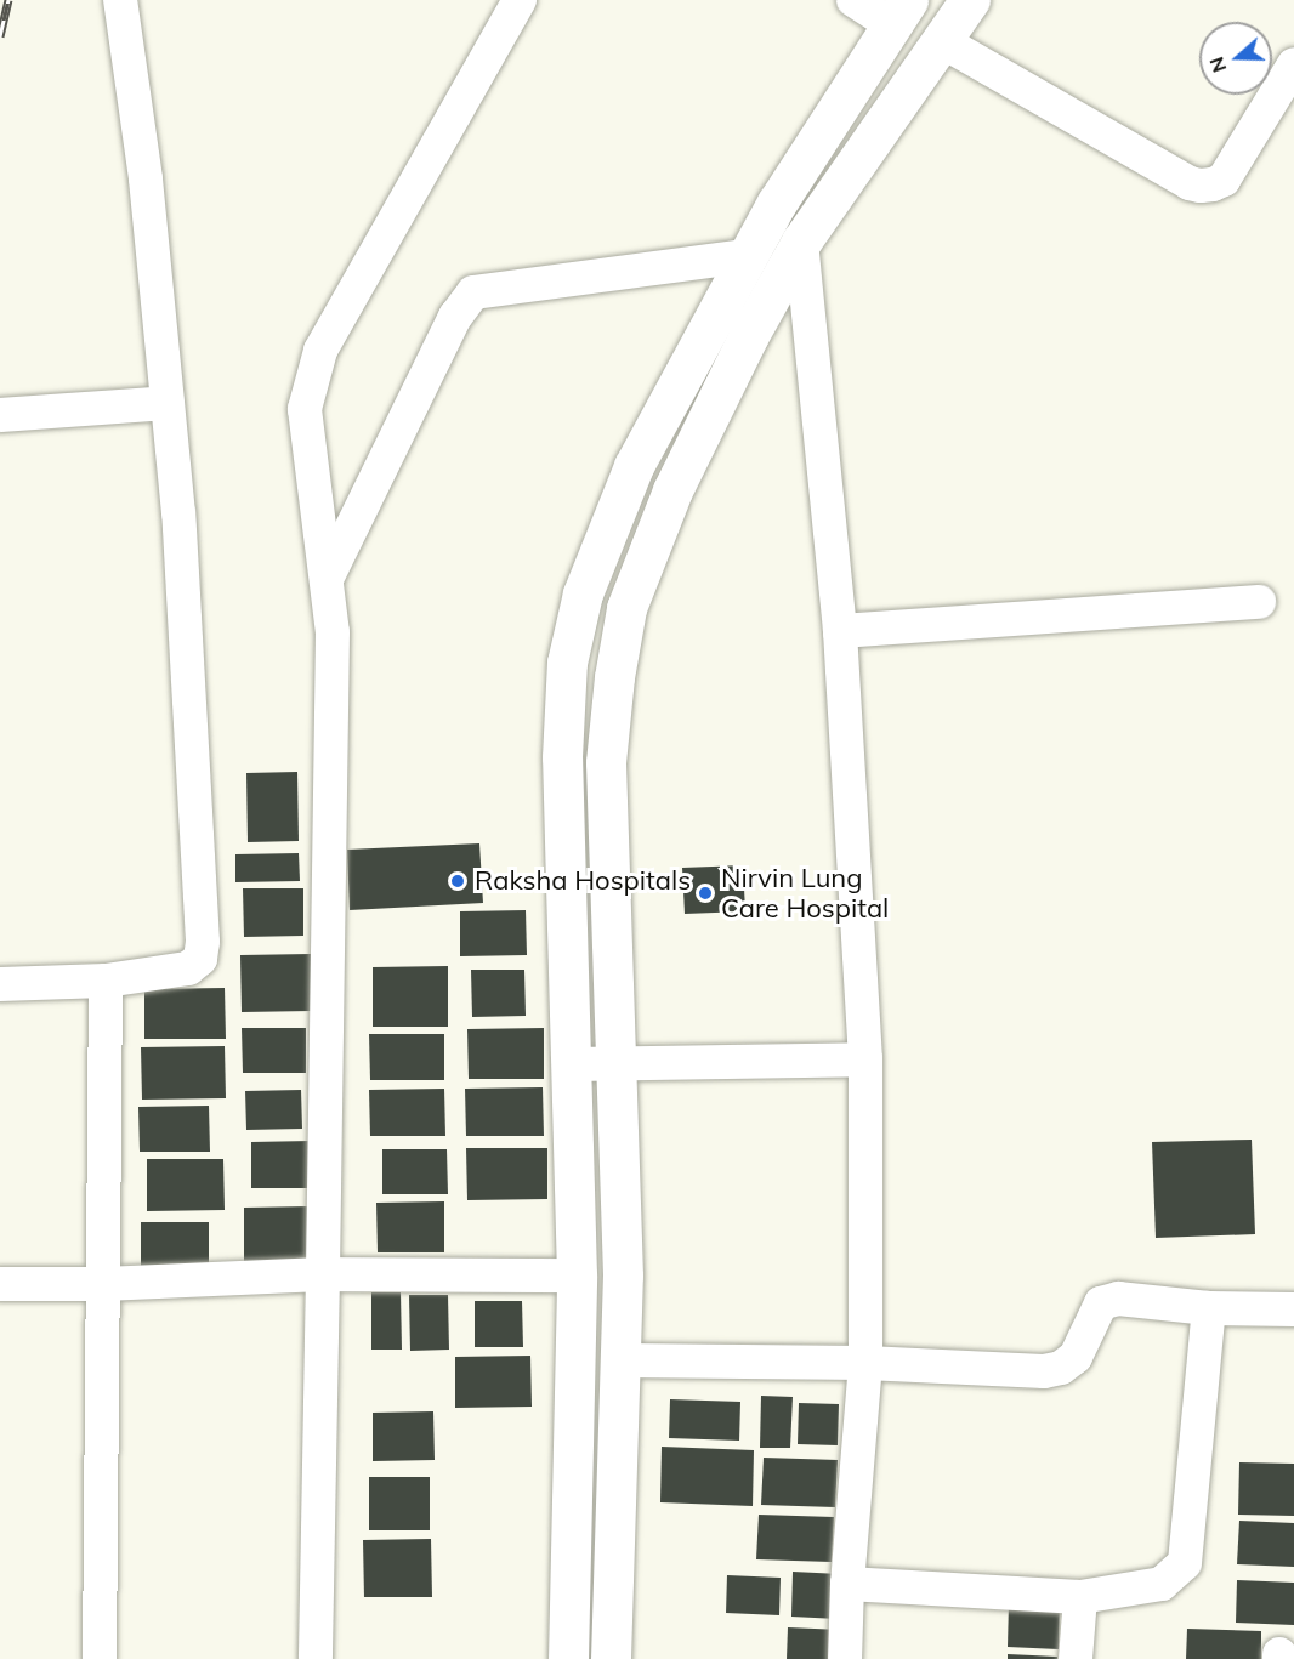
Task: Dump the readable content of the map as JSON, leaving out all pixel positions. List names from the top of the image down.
{
  "places": ["Raksha Hospitals", "Nirvin Lung Care Hospital"],
  "north": "left"
}
